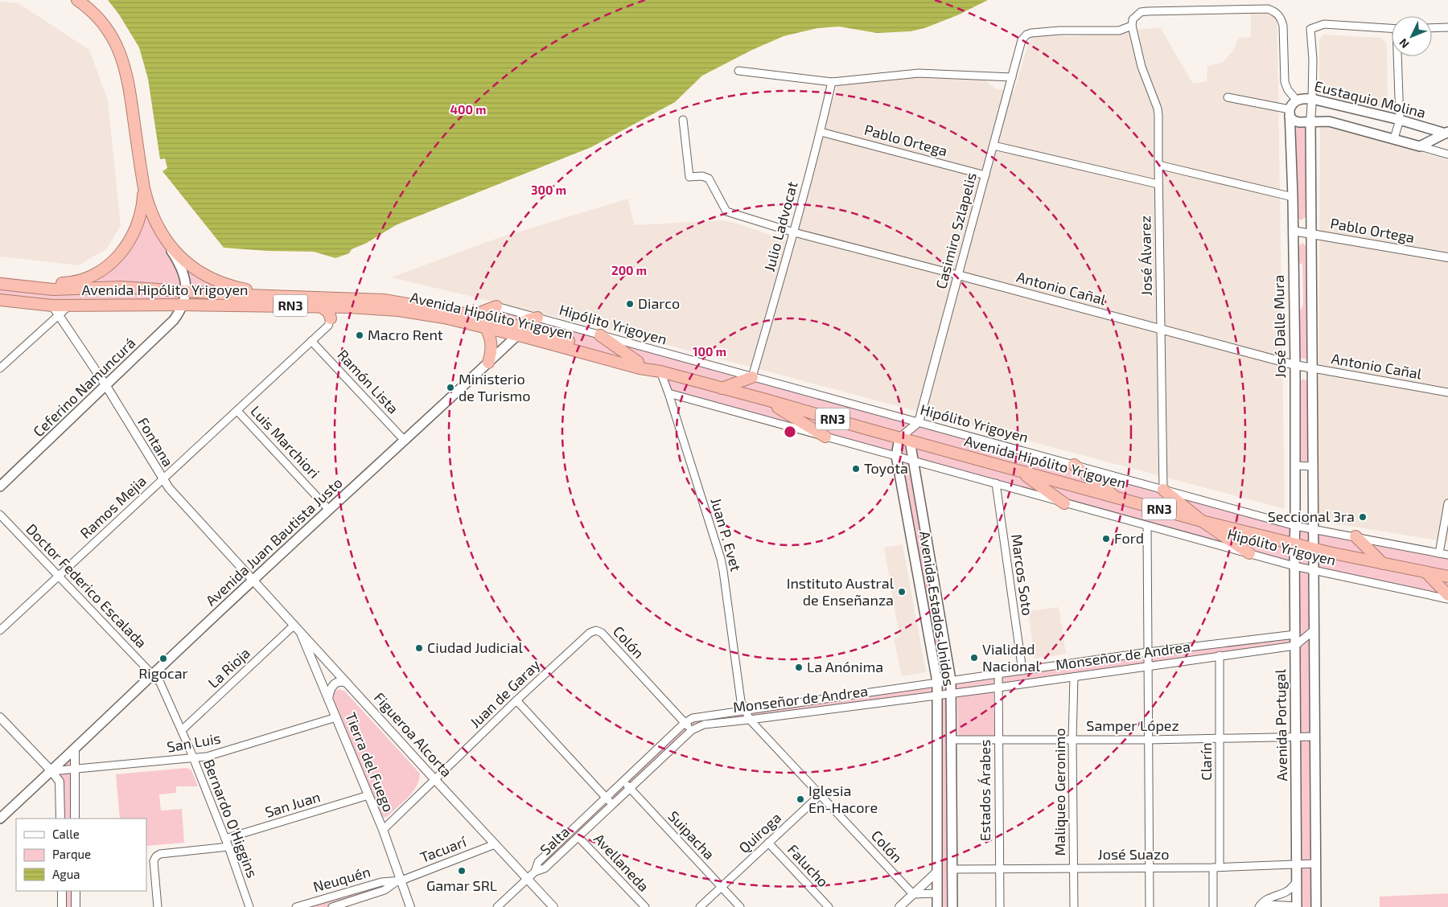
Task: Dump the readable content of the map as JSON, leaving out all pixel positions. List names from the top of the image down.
{
  "streets": {
    "highway": ["Avenida Hipólito Yrigoyen", "RN3"],
    "main road": [
      "Eustaquio Molina",
      "José Dalle Mura",
      "Ceferino Namuncurá",
      "Avenida Juan Bautista Justo",
      "Avenida Estados Unidos",
      "Avenida Portugal"
    ],
    "street": [
      "Pablo Ortega",
      "Julio Ladvocat",
      "Casimiro Szlapelis",
      "José Álvarez",
      "Antonio Cañal",
      "Hipólito Yrigoyen",
      "Ramón Lista",
      "Fontana",
      "Luis Marchiori",
      "Ramos Mejia",
      "Juan P. Evet",
      "Marcos Soto",
      "Doctor Federico Escalada",
      "Colón",
      "Monseñor de Andrea",
      "La Rioja",
      "Juan de Garay",
      "Samper López",
      "Figueroa Alcorta",
      "San Luis",
      "Clarín",
      "Tierra del Fuego",
      "Estados Árabes",
      "Maliqueo Geronimo",
      "San Juan",
      "Bernardo O'Higgins",
      "Quiroga",
      "Suipacha",
      "Salta",
      "Tacuarí",
      "José Suazo",
      "Avellaneda",
      "Falucho",
      "Neuquén"
    ]
  },
  "crossings": [
    ["Eustaquio Molina", "José Dalle Mura"],
    ["Pablo Ortega", "Julio Ladvocat"],
    ["Pablo Ortega", "Casimiro Szlapelis"],
    ["Pablo Ortega", "José Dalle Mura"],
    ["Julio Ladvocat", "Antonio Cañal"],
    ["Julio Ladvocat", "Hipólito Yrigoyen"],
    ["Casimiro Szlapelis", "José Álvarez"],
    ["Casimiro Szlapelis", "Antonio Cañal"],
    ["Casimiro Szlapelis", "Avenida Hipólito Yrigoyen"],
    ["Casimiro Szlapelis", "Hipólito Yrigoyen"],
    ["Casimiro Szlapelis", "Avenida Estados Unidos"],
    ["José Álvarez", "Antonio Cañal"],
    ["José Álvarez", "Hipólito Yrigoyen"],
    ["Antonio Cañal", "José Dalle Mura"],
    ["Avenida Hipólito Yrigoyen", "RN3"],
    ["Avenida Hipólito Yrigoyen", "José Dalle Mura"],
    ["Avenida Hipólito Yrigoyen", "Ceferino Namuncurá"],
    ["Avenida Hipólito Yrigoyen", "Fontana"],
    ["Avenida Hipólito Yrigoyen", "Juan P. Evet"],
    ["Avenida Hipólito Yrigoyen", "Avenida Juan Bautista Justo"],
    ["Avenida Hipólito Yrigoyen", "Avenida Estados Unidos"],
    ["Avenida Hipólito Yrigoyen", "Avenida Portugal"],
    ["Hipólito Yrigoyen", "José Dalle Mura"],
    ["Hipólito Yrigoyen", "Juan P. Evet"],
    ["Hipólito Yrigoyen", "Marcos Soto"],
    ["Hipólito Yrigoyen", "Avenida Estados Unidos"],
    ["Hipólito Yrigoyen", "Avenida Portugal"],
    ["José Dalle Mura", "Avenida Portugal"],
    ["Ramón Lista", "Ramos Mejia"],
    ["Ramón Lista", "Avenida Juan Bautista Justo"],
    ["Ceferino Namuncurá", "Fontana"],
    ["Fontana", "Ramos Mejia"],
    ["Fontana", "Avenida Juan Bautista Justo"],
    ["Fontana", "Figueroa Alcorta"],
    ["Luis Marchiori", "Ramos Mejia"],
    ["Luis Marchiori", "Avenida Juan Bautista Justo"],
    ["Ramos Mejia", "Doctor Federico Escalada"],
    ["Juan P. Evet", "Colón"],
    ["Juan P. Evet", "Monseñor de Andrea"],
    ["Avenida Juan Bautista Justo", "Doctor Federico Escalada"],
    ["Avenida Juan Bautista Justo", "Figueroa Alcorta"],
    ["Avenida Juan Bautista Justo", "San Luis"],
    ["Avenida Juan Bautista Justo", "Bernardo O'Higgins"],
    ["Marcos Soto", "Monseñor de Andrea"],
    ["Doctor Federico Escalada", "Bernardo O'Higgins"],
    ["Avenida Estados Unidos", "Monseñor de Andrea"],
    ["Avenida Estados Unidos", "Samper López"],
    ["Avenida Estados Unidos", "José Suazo"],
    ["Colón", "Monseñor de Andrea"],
    ["Colón", "Juan de Garay"],
    ["Colón", "Quiroga"],
    ["Colón", "Salta"],
    ["Monseñor de Andrea", "Avenida Portugal"],
    ["Monseñor de Andrea", "Clarín"],
    ["Monseñor de Andrea", "Estados Árabes"],
    ["Monseñor de Andrea", "Maliqueo Geronimo"],
    ["Monseñor de Andrea", "Salta"],
    ["La Rioja", "Figueroa Alcorta"],
    ["La Rioja", "Tierra del Fuego"],
    ["La Rioja", "Bernardo O'Higgins"],
    ["Juan de Garay", "Figueroa Alcorta"],
    ["Juan de Garay", "Tierra del Fuego"],
    ["Avenida Portugal", "Samper López"],
    ["Avenida Portugal", "José Suazo"],
    ["Samper López", "Clarín"],
    ["Samper López", "Estados Árabes"],
    ["Samper López", "Maliqueo Geronimo"],
    ["Figueroa Alcorta", "Tierra del Fuego"],
    ["Figueroa Alcorta", "Tacuarí"],
    ["San Luis", "Tierra del Fuego"],
    ["San Luis", "Bernardo O'Higgins"],
    ["Clarín", "José Suazo"],
    ["Tierra del Fuego", "San Juan"],
    ["Tierra del Fuego", "Tacuarí"],
    ["Tierra del Fuego", "Neuquén"],
    ["Estados Árabes", "José Suazo"],
    ["Maliqueo Geronimo", "José Suazo"],
    ["San Juan", "Bernardo O'Higgins"],
    ["Quiroga", "Suipacha"],
    ["Quiroga", "Falucho"],
    ["Suipacha", "Salta"],
    ["Salta", "Avellaneda"],
    ["Tacuarí", "Neuquén"]
  ],
  "places": [
    "Diarco",
    "Macro Rent",
    "Ministerio de Turismo",
    "Toyota",
    "Seccional 3ra",
    "Ford",
    "Instituto Austral de Enseñanza",
    "Ciudad Judicial",
    "Vialidad Nacional",
    "Rigocar",
    "La Anónima",
    "Iglesia En-Hacore",
    "Gamar SRL"
  ],
  "legend": ["Calle", "Parque", "Agua"],
  "north": "bottom left",
  "rings": [
    "400 m",
    "300 m",
    "200 m",
    "100 m"
  ]
}
